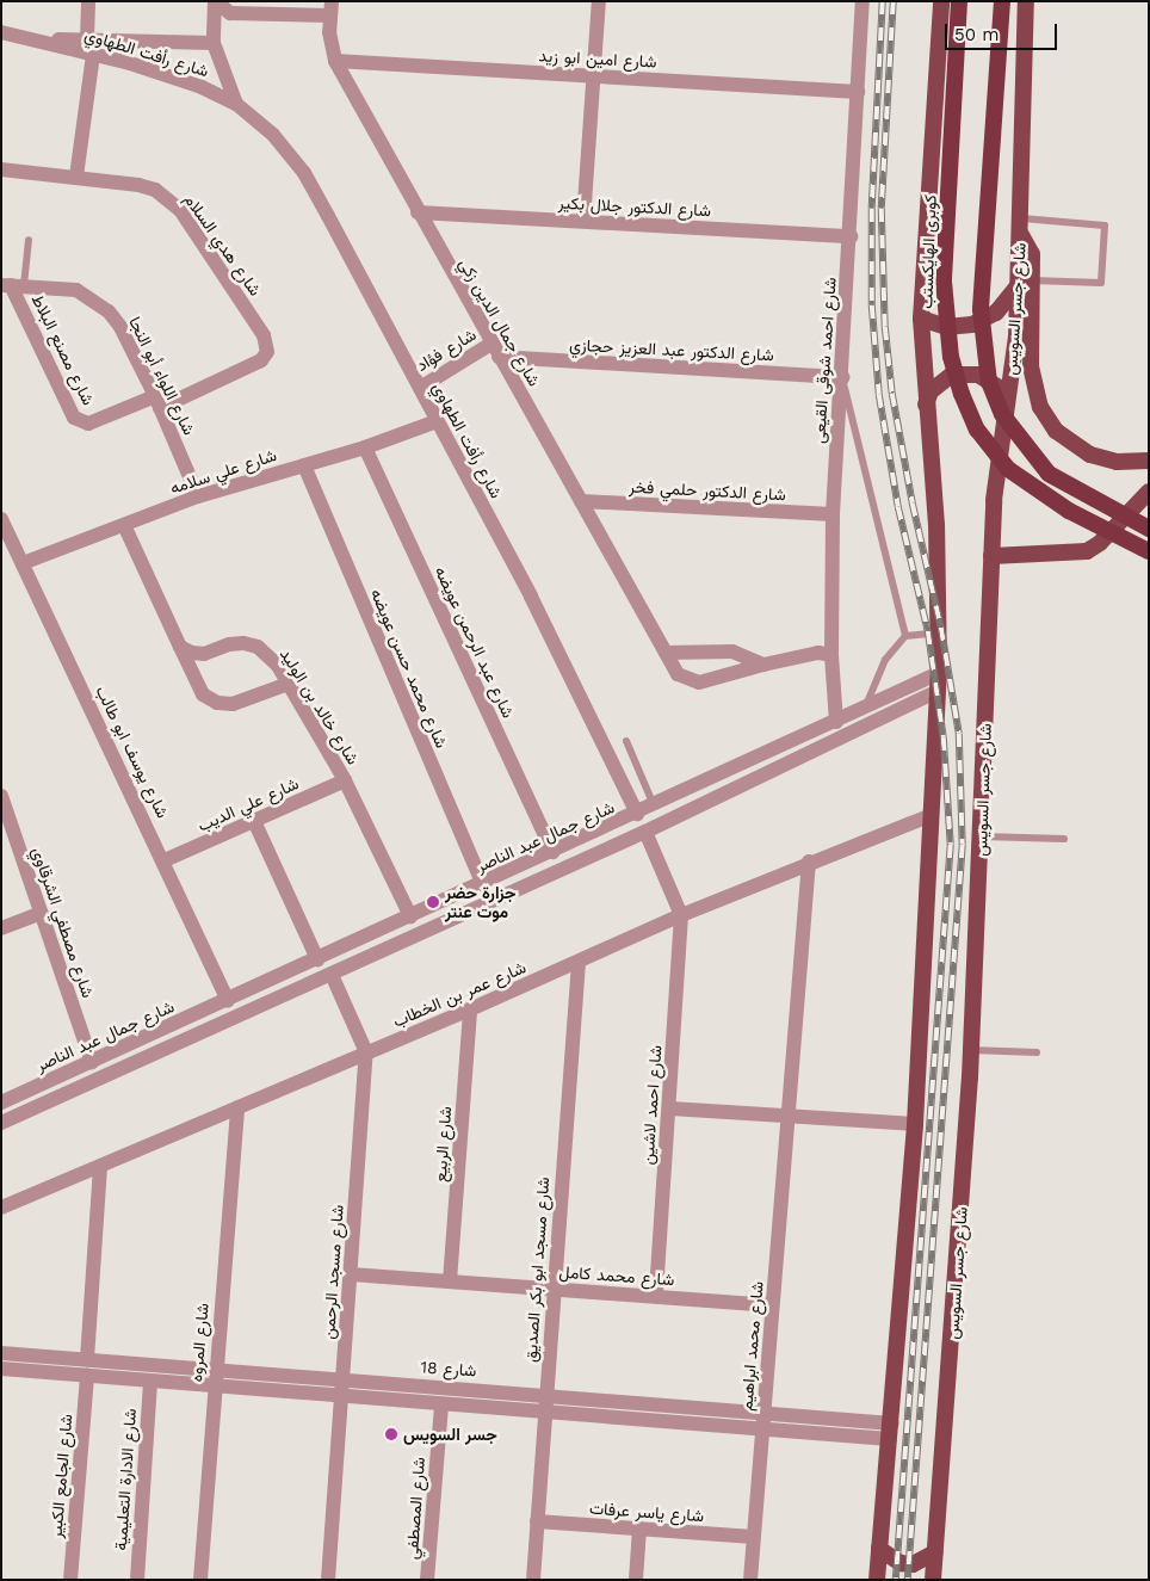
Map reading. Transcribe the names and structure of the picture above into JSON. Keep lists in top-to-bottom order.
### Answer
{
  "streets": {
    "highway": ["كوبرى الهايكستب"],
    "main road": ["شارع جسر السويس"],
    "street": [
      "شارع رأفت الطهاوي",
      "شارع امين ابو زيد",
      "شارع الدكتور جلال بكير",
      "شارع هدي السلام",
      "شارع جمال الدين زكي",
      "شارع مصنع البلاط",
      "شارع فؤاد",
      "شارع الدكتور عبد العزيز حجازي",
      "شارع احمد شوقى القيعى",
      "شارع اللواء أبو النجا",
      "شارع علي سلامه",
      "شارع الدكتور حلمي فخر",
      "شارع عبد الرحمن عويضه",
      "شارع محمد حسن عويضه",
      "شارع خالد بن الوليد",
      "شارع يوسف ابو طالب",
      "شارع علي الديب",
      "شارع جمال عبد الناصر",
      "شارع مصطفي الشرقاوي",
      "شارع عمر بن الخطاب",
      "شارع احمد لاشين",
      "شارع الربيع",
      "شارع مسجد ابو بكر الصديق",
      "شارع مسجد الرحمن",
      "شارع محمد كامل",
      "شارع المروه",
      "شارع محمد ابراهيم",
      "شارع 18",
      "شارع الجامع الكبير",
      "شارع الادارة التعليمية",
      "شارع المصطفي",
      "شارع ياسر عرفات"
    ]
  },
  "crossings": [
    ["شارع رأفت الطهاوي", "شارع فؤاد"],
    ["شارع رأفت الطهاوي", "شارع علي سلامه"],
    ["شارع رأفت الطهاوي", "شارع جمال عبد الناصر"],
    ["شارع امين ابو زيد", "شارع جمال الدين زكي"],
    ["شارع امين ابو زيد", "شارع احمد شوقى القيعى"],
    ["شارع الدكتور جلال بكير", "شارع جمال الدين زكي"],
    ["شارع الدكتور جلال بكير", "شارع احمد شوقى القيعى"],
    ["شارع هدي السلام", "شارع مصنع البلاط"],
    ["شارع جمال الدين زكي", "شارع فؤاد"],
    ["شارع جمال الدين زكي", "شارع الدكتور عبد العزيز حجازي"],
    ["شارع جمال الدين زكي", "شارع احمد شوقى القيعى"],
    ["شارع جمال الدين زكي", "شارع الدكتور حلمي فخر"],
    ["شارع مصنع البلاط", "شارع اللواء أبو النجا"],
    ["شارع فؤاد", "شارع الدكتور عبد العزيز حجازي"],
    ["شارع الدكتور عبد العزيز حجازي", "شارع احمد شوقى القيعى"],
    ["شارع احمد شوقى القيعى", "شارع الدكتور حلمي فخر"],
    ["شارع احمد شوقى القيعى", "شارع جمال عبد الناصر"],
    ["شارع اللواء أبو النجا", "شارع علي سلامه"],
    ["شارع علي سلامه", "شارع عبد الرحمن عويضه"],
    ["شارع علي سلامه", "شارع محمد حسن عويضه"],
    ["شارع علي سلامه", "شارع يوسف ابو طالب"],
    ["شارع عبد الرحمن عويضه", "شارع جمال عبد الناصر"],
    ["شارع محمد حسن عويضه", "شارع جمال عبد الناصر"],
    ["شارع خالد بن الوليد", "شارع علي الديب"],
    ["شارع خالد بن الوليد", "شارع جمال عبد الناصر"],
    ["شارع يوسف ابو طالب", "شارع علي الديب"],
    ["شارع يوسف ابو طالب", "شارع جمال عبد الناصر"],
    ["شارع جمال عبد الناصر", "شارع مصطفي الشرقاوي"],
    ["شارع عمر بن الخطاب", "شارع احمد لاشين"],
    ["شارع عمر بن الخطاب", "شارع الربيع"],
    ["شارع عمر بن الخطاب", "شارع مسجد ابو بكر الصديق"],
    ["شارع عمر بن الخطاب", "شارع مسجد الرحمن"],
    ["شارع عمر بن الخطاب", "شارع المروه"],
    ["شارع عمر بن الخطاب", "شارع محمد ابراهيم"],
    ["شارع احمد لاشين", "شارع محمد كامل"],
    ["شارع الربيع", "شارع محمد كامل"],
    ["شارع مسجد ابو بكر الصديق", "شارع محمد كامل"],
    ["شارع مسجد ابو بكر الصديق", "شارع 18"],
    ["شارع مسجد ابو بكر الصديق", "شارع ياسر عرفات"],
    ["شارع مسجد الرحمن", "شارع محمد كامل"],
    ["شارع مسجد الرحمن", "شارع 18"],
    ["شارع محمد كامل", "شارع محمد ابراهيم"],
    ["شارع المروه", "شارع 18"],
    ["شارع محمد ابراهيم", "شارع 18"],
    ["شارع محمد ابراهيم", "شارع ياسر عرفات"]
  ],
  "places": ["جزارة حضر موت عنتر", "جسر السويس"],
  "scale_bar": "50 m"
}
